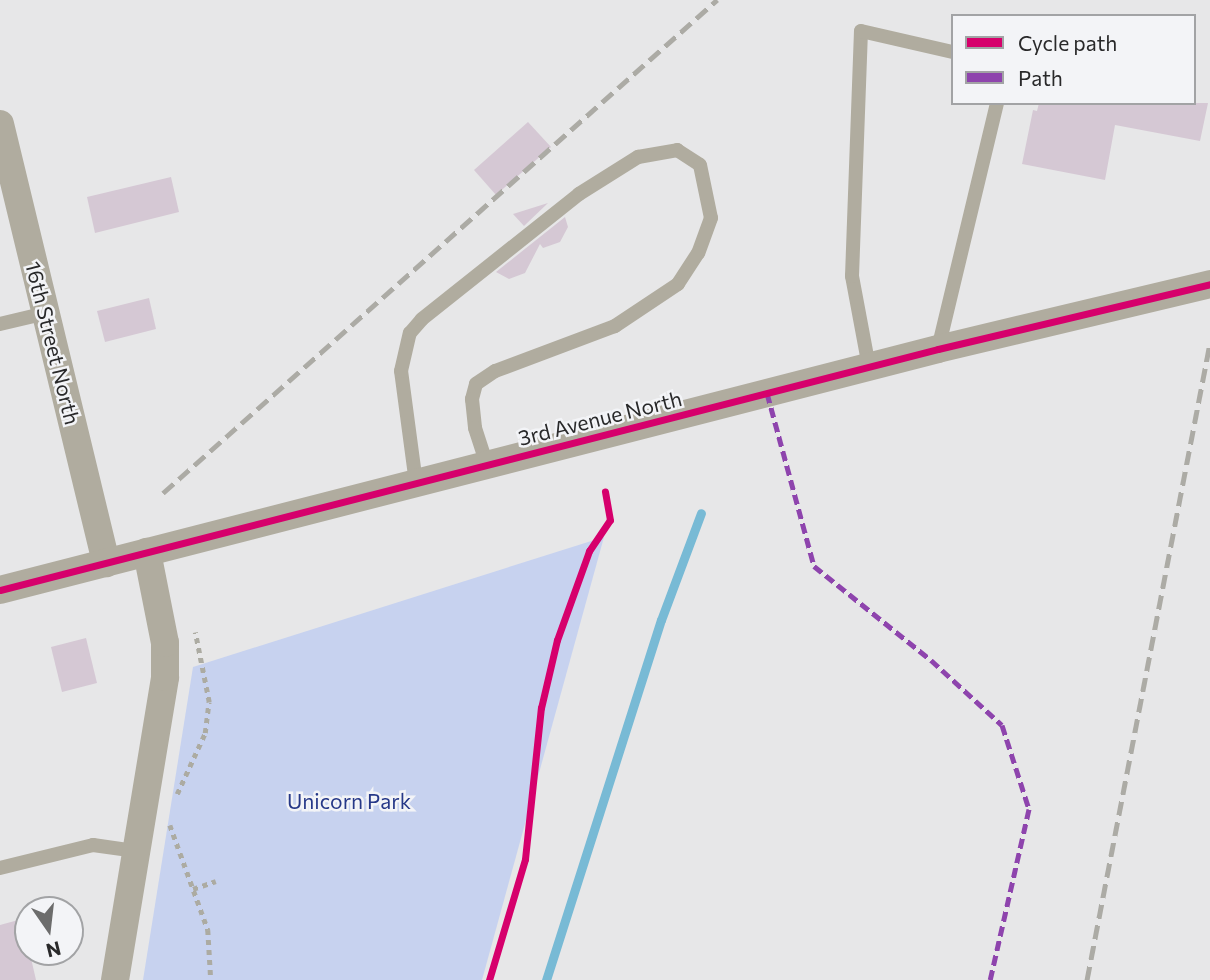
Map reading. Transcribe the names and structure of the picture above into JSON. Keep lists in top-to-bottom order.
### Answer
{
  "streets": {
    "street": ["16th Street North", "3rd Avenue North"]
  },
  "crossings": [
    ["16th Street North", "3rd Avenue North"]
  ],
  "parks": ["Unicorn Park"],
  "legend": ["Cycle path", "Path"],
  "north": "bottom"
}
